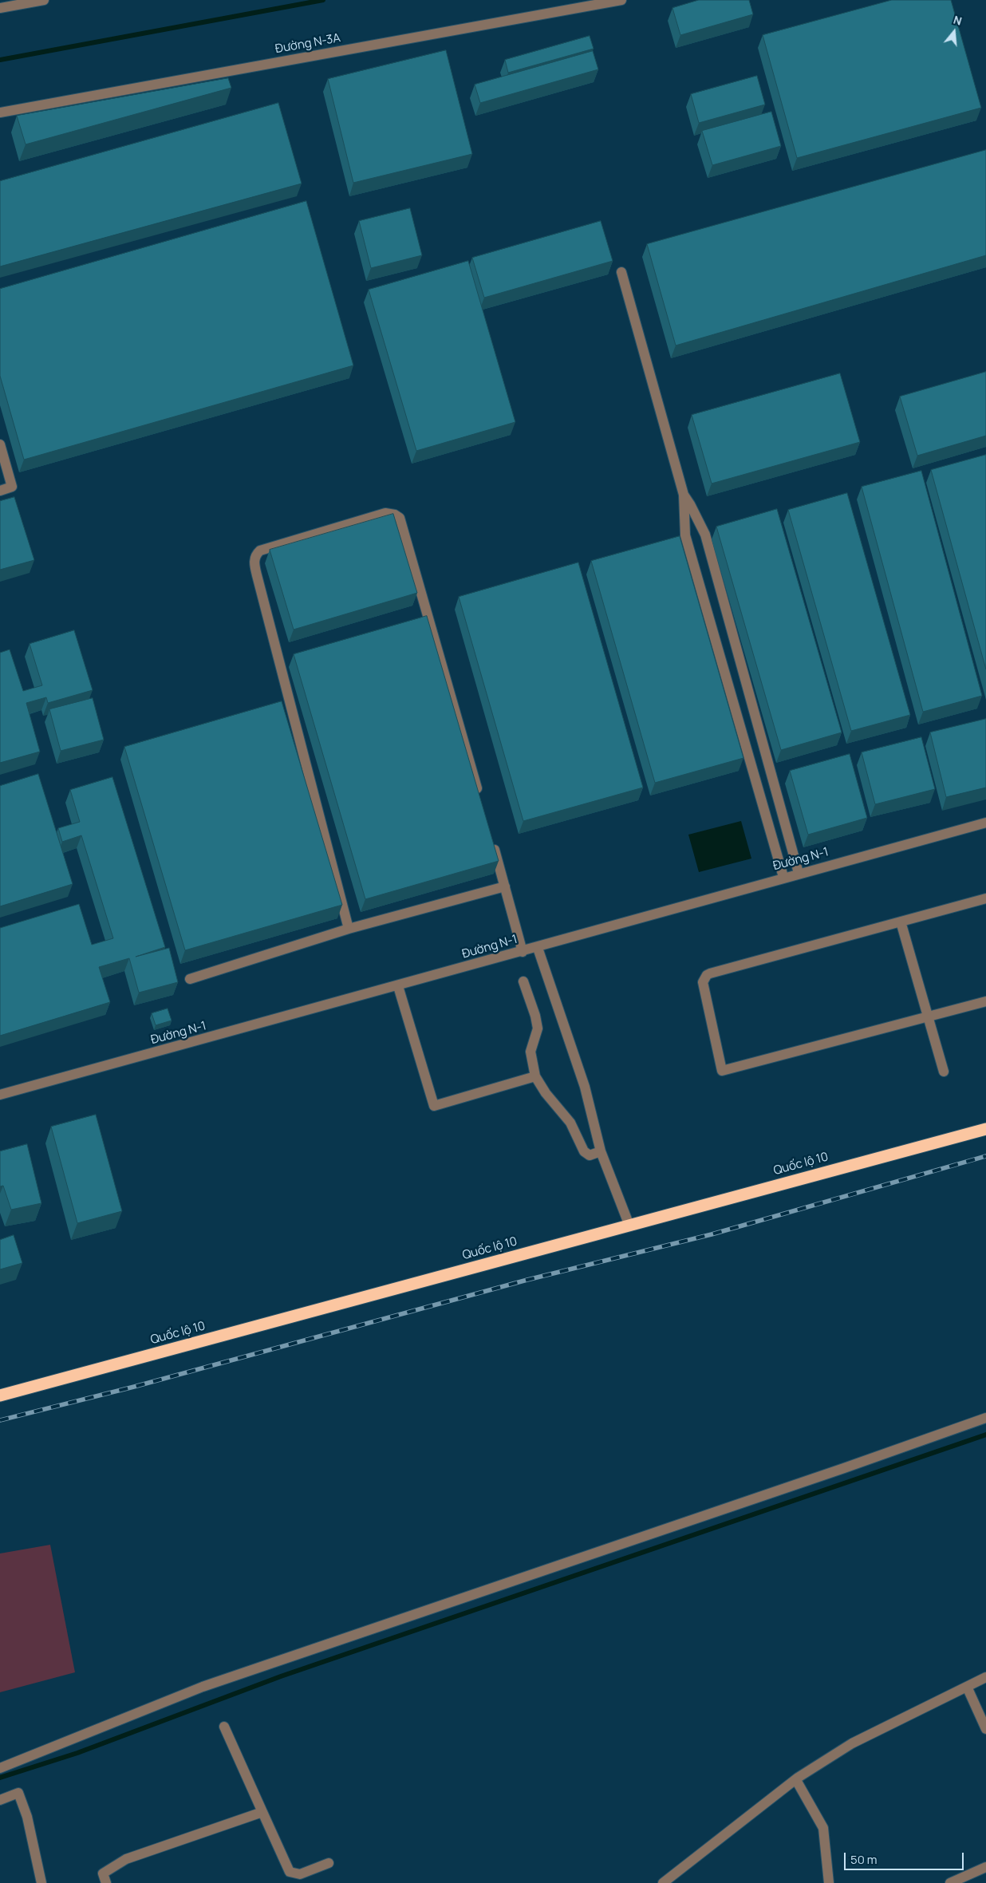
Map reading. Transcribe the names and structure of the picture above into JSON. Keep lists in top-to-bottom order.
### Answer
{
  "streets": {
    "highway": ["Quốc lộ 10"],
    "street": ["Đường N-3A", "Đường N-1"]
  },
  "scale_bar": "50 m",
  "north": "top"
}
